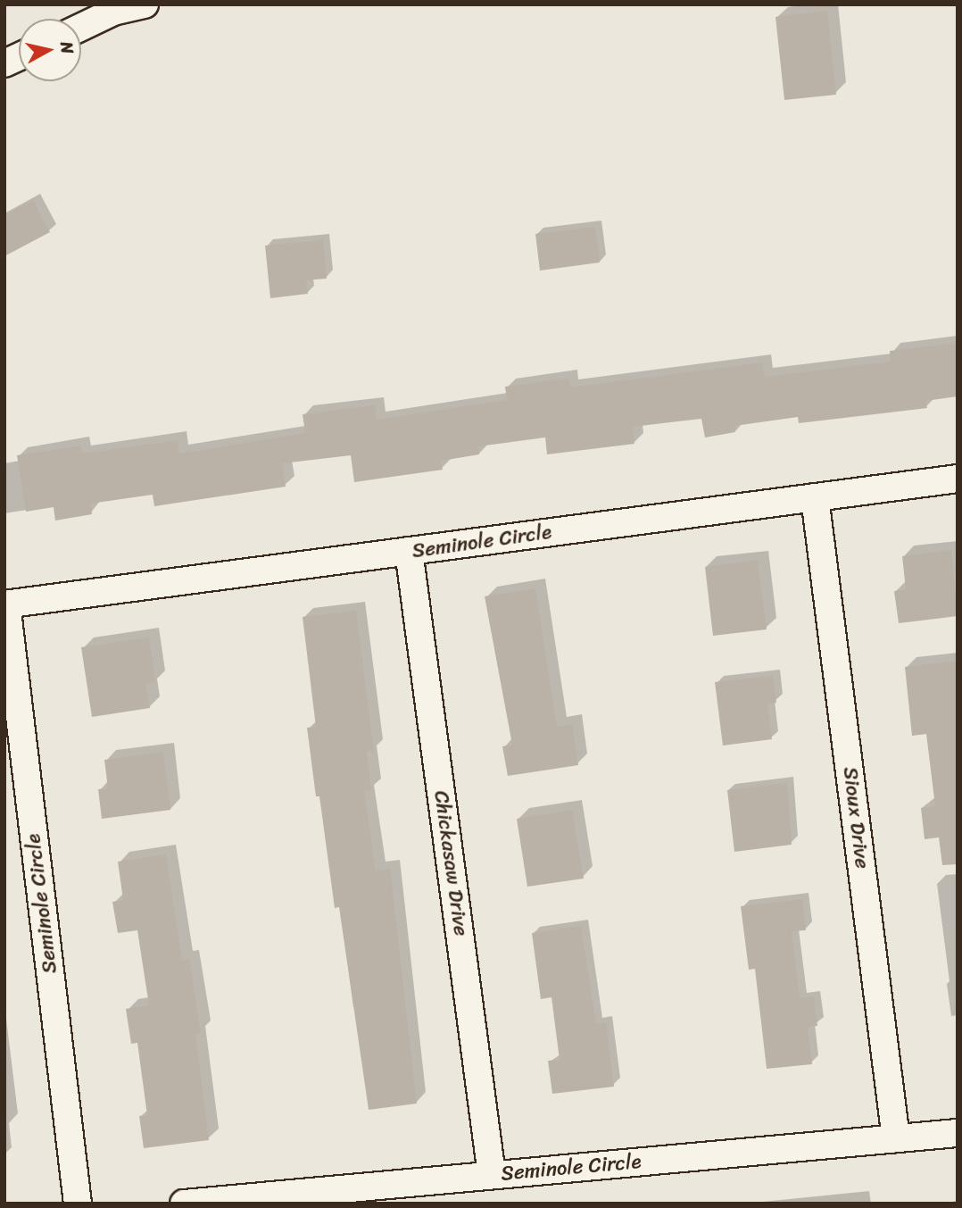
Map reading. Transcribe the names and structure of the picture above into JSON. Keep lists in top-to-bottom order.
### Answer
{
  "streets": {
    "street": ["Seminole Circle", "Sioux Drive", "Chickasaw Drive"]
  },
  "crossings": [
    ["Seminole Circle", "Sioux Drive"],
    ["Seminole Circle", "Chickasaw Drive"]
  ],
  "north": "right"
}
